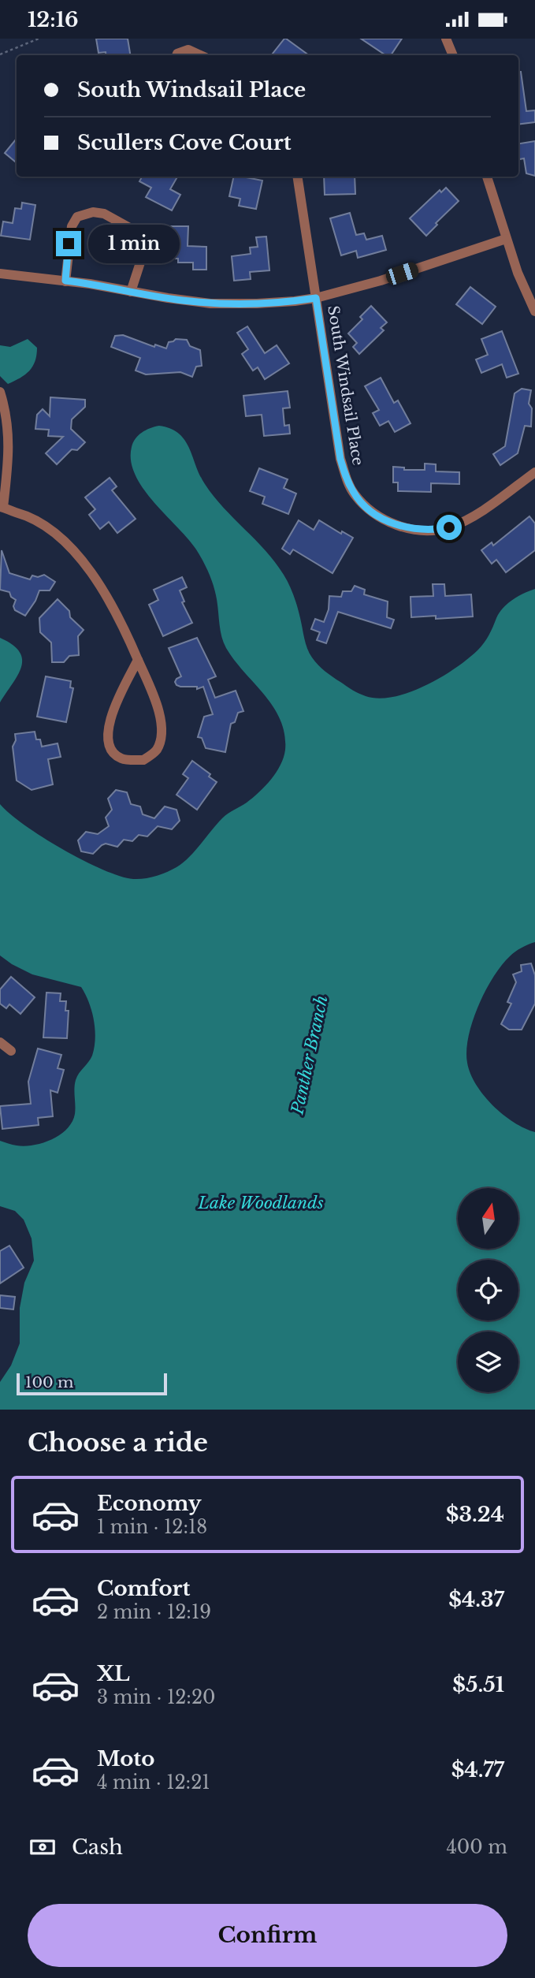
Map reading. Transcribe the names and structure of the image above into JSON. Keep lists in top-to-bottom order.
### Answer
{
  "streets": {
    "street": ["South Windsail Place"]
  },
  "water": ["Panther Branch", "Lake Woodlands"],
  "scale_bar": "100 m",
  "north": "top",
  "page": {
    "status": "12:16",
    "banner": ["South Windsail Place", "Scullers Cove Court"],
    "bubble": "1 min",
    "scale": "100 m",
    "heading": "Choose a ride",
    "list": [
      {
        "name": "Economy",
        "note": "1 min · 12:18",
        "value": "$3.24"
      },
      {
        "name": "Comfort",
        "note": "2 min · 12:19",
        "value": "$4.37"
      },
      {
        "name": "XL",
        "note": "3 min · 12:20",
        "value": "$5.51"
      },
      {
        "name": "Moto",
        "note": "4 min · 12:21",
        "value": "$4.77"
      }
    ],
    "pay": ["Cash", "400 m"],
    "buttons": "Confirm"
  }
}
